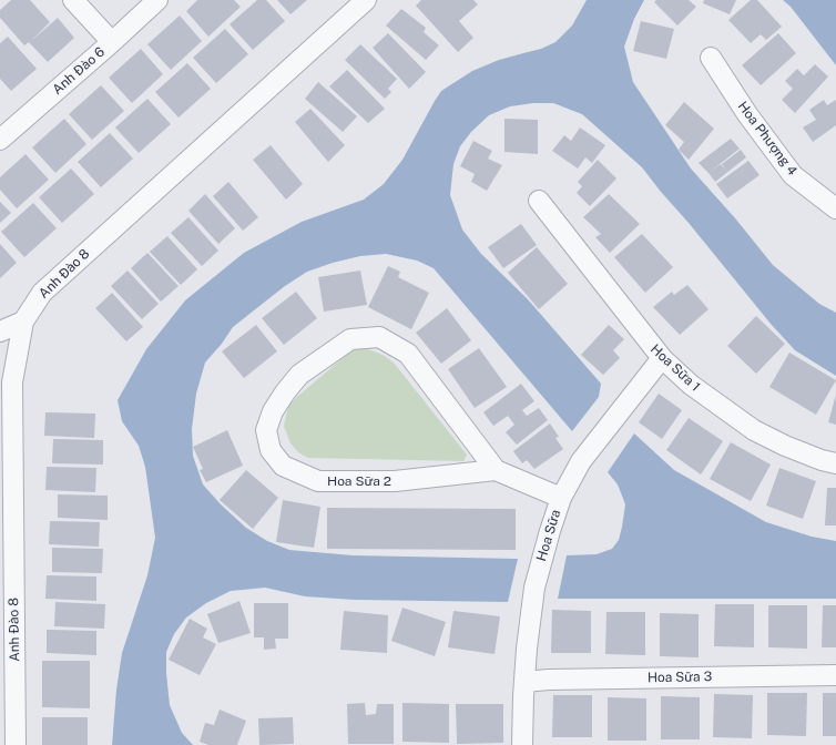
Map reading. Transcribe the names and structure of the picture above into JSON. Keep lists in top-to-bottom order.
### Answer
{
  "streets": {
    "street": [
      "Anh Đào 6",
      "Hoa Phượng 4",
      "Anh Đào 8",
      "Hoa Sữa 1",
      "Hoa Sữa 2",
      "Hoa Sữa",
      "Hoa Sữa 3"
    ]
  },
  "crossings": [
    ["Hoa Sữa 1", "Hoa Sữa"],
    ["Hoa Sữa 2", "Hoa Sữa"],
    ["Hoa Sữa", "Hoa Sữa 3"]
  ]
}
